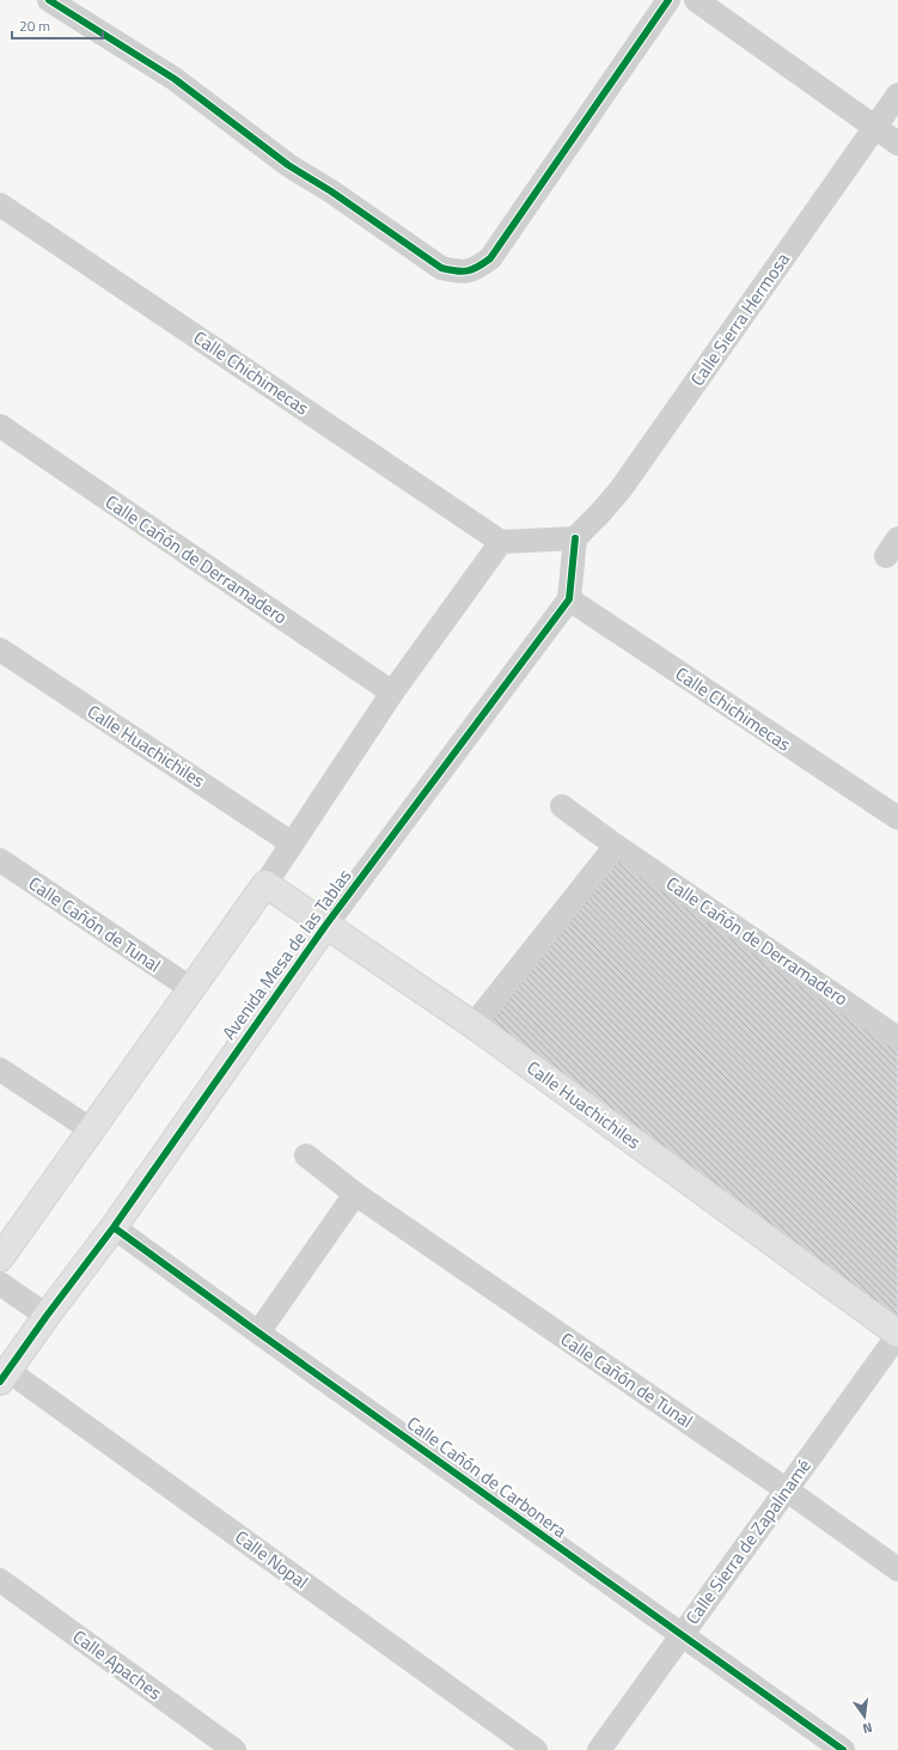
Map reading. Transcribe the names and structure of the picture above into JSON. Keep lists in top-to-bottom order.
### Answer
{
  "streets": {
    "street": [
      "Calle Sierra Hermosa",
      "Calle Chichimecas",
      "Calle Cañón de Derramadero",
      "Calle Huachichiles",
      "Calle Cañón de Tunal",
      "Avenida Mesa de las Tablas",
      "Calle Cañón de Carbonera",
      "Calle Sierra de Zapalinamé",
      "Calle Nopal",
      "Calle Apaches"
    ]
  },
  "crossings": [
    ["Calle Chichimecas", "Avenida Mesa de las Tablas"],
    ["Calle Huachichiles", "Avenida Mesa de las Tablas"],
    ["Calle Huachichiles", "Calle Sierra de Zapalinamé"],
    ["Calle Cañón de Tunal", "Calle Sierra de Zapalinamé"],
    ["Avenida Mesa de las Tablas", "Calle Cañón de Carbonera"],
    ["Avenida Mesa de las Tablas", "Calle Nopal"],
    ["Calle Cañón de Carbonera", "Calle Sierra de Zapalinamé"]
  ],
  "scale_bar": "20 m",
  "north": "bottom"
}
